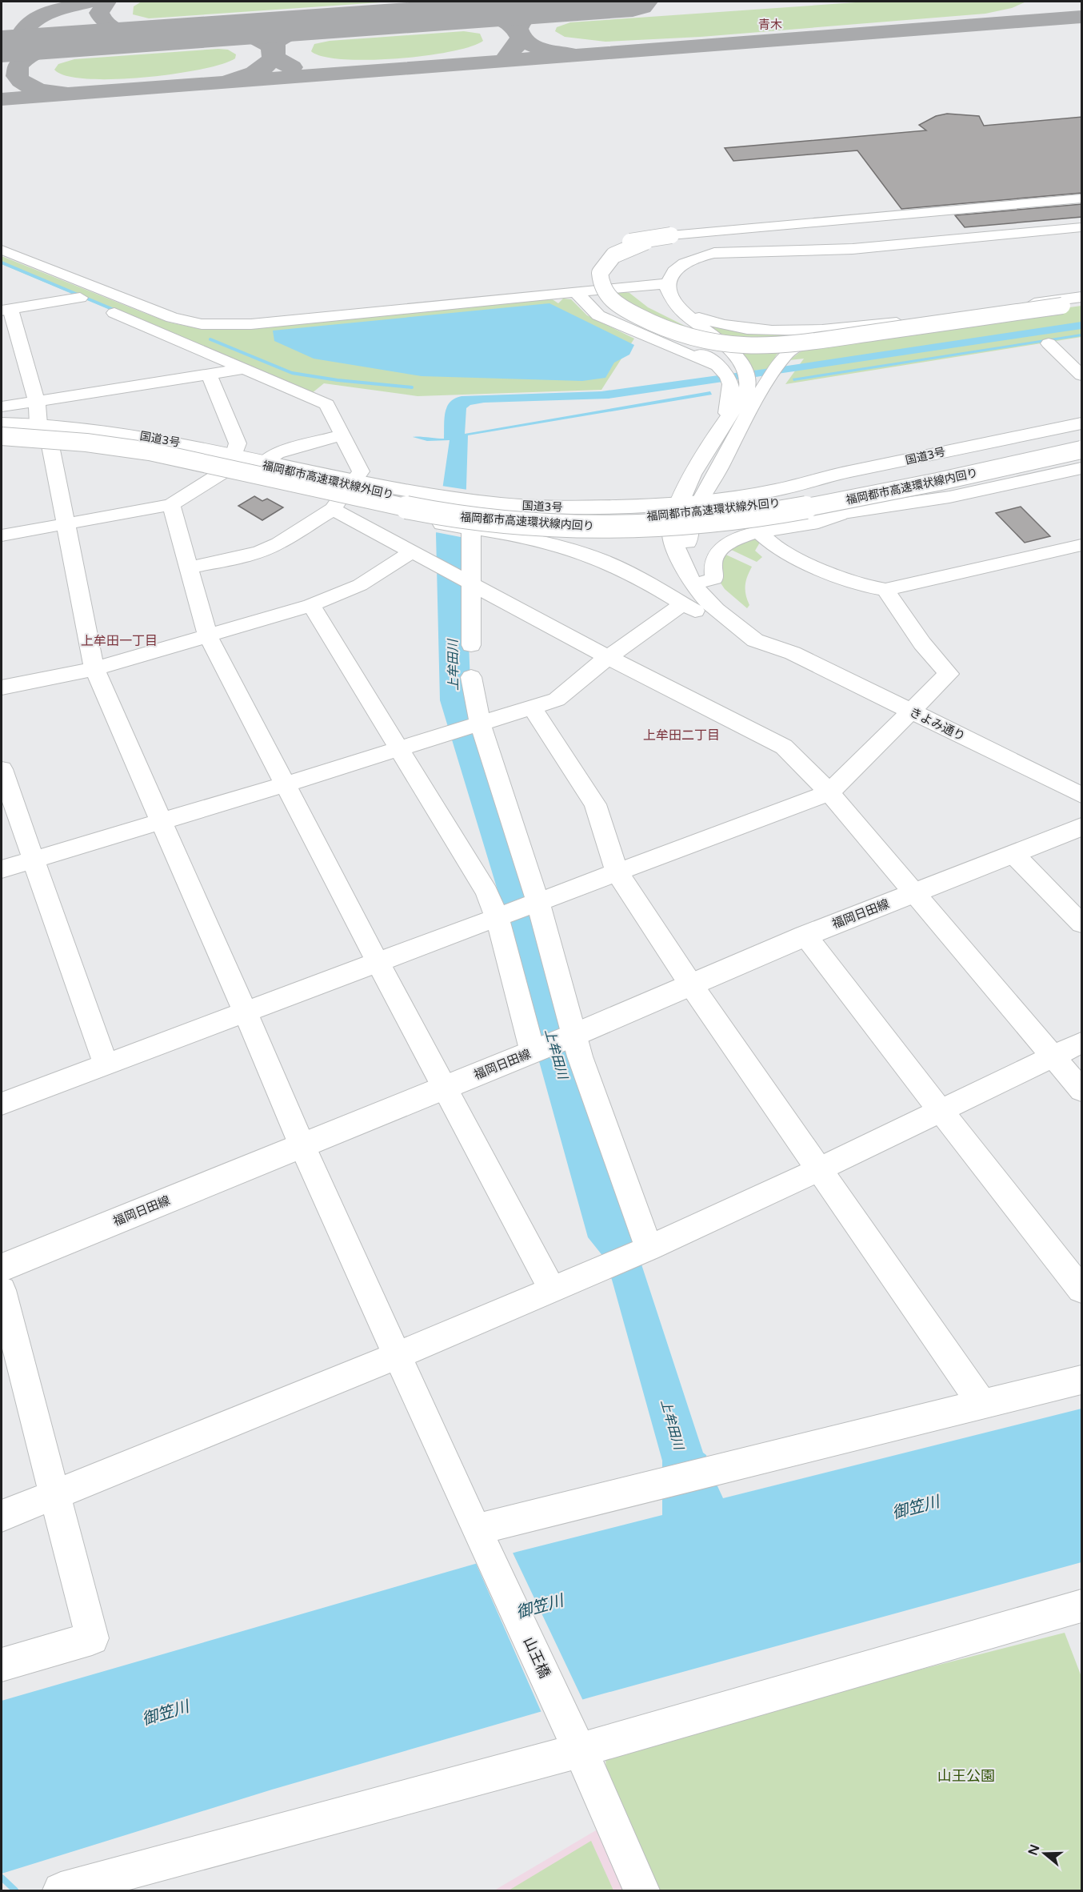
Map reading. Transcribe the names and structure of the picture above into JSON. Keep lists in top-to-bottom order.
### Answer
{
  "streets": {
    "main road": [
      "国道3号",
      "福岡都市高速環状線外回り",
      "福岡都市高速環状線内回り",
      "福岡日田線"
    ],
    "street": ["きよみ通り", "山王橋"]
  },
  "crossings": [
    ["国道3号", "福岡都市高速環状線外回り"],
    ["国道3号", "福岡都市高速環状線内回り"],
    ["国道3号", "きよみ通り"],
    ["国道3号", "山王橋"],
    ["福岡都市高速環状線外回り", "福岡都市高速環状線内回り"],
    ["福岡日田線", "山王橋"]
  ],
  "districts": ["青木", "上牟田一丁目", "上牟田二丁目"],
  "water": ["上牟田川", "御笠川"],
  "parks": ["山王公園"],
  "north": "left"
}
